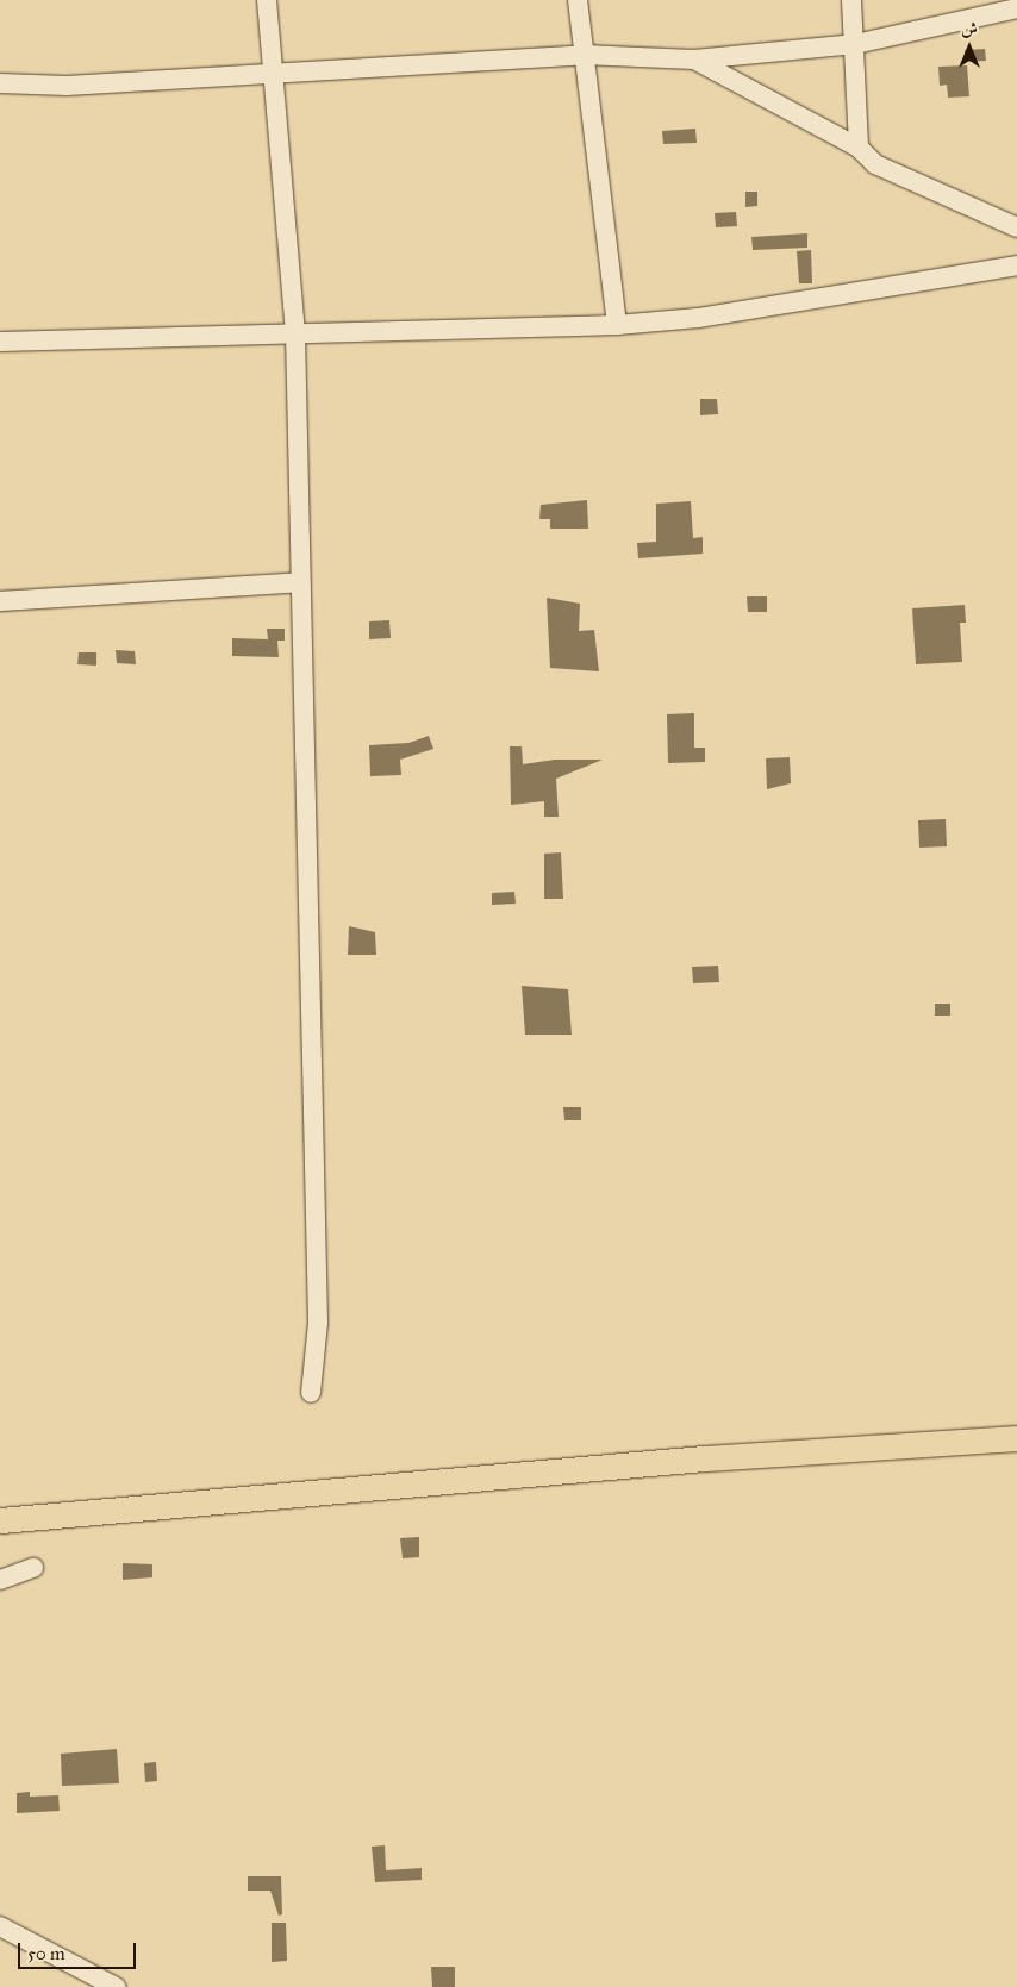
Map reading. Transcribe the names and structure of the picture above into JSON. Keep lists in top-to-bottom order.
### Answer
{
  "scale_bar": "50 m",
  "north": "top"
}
